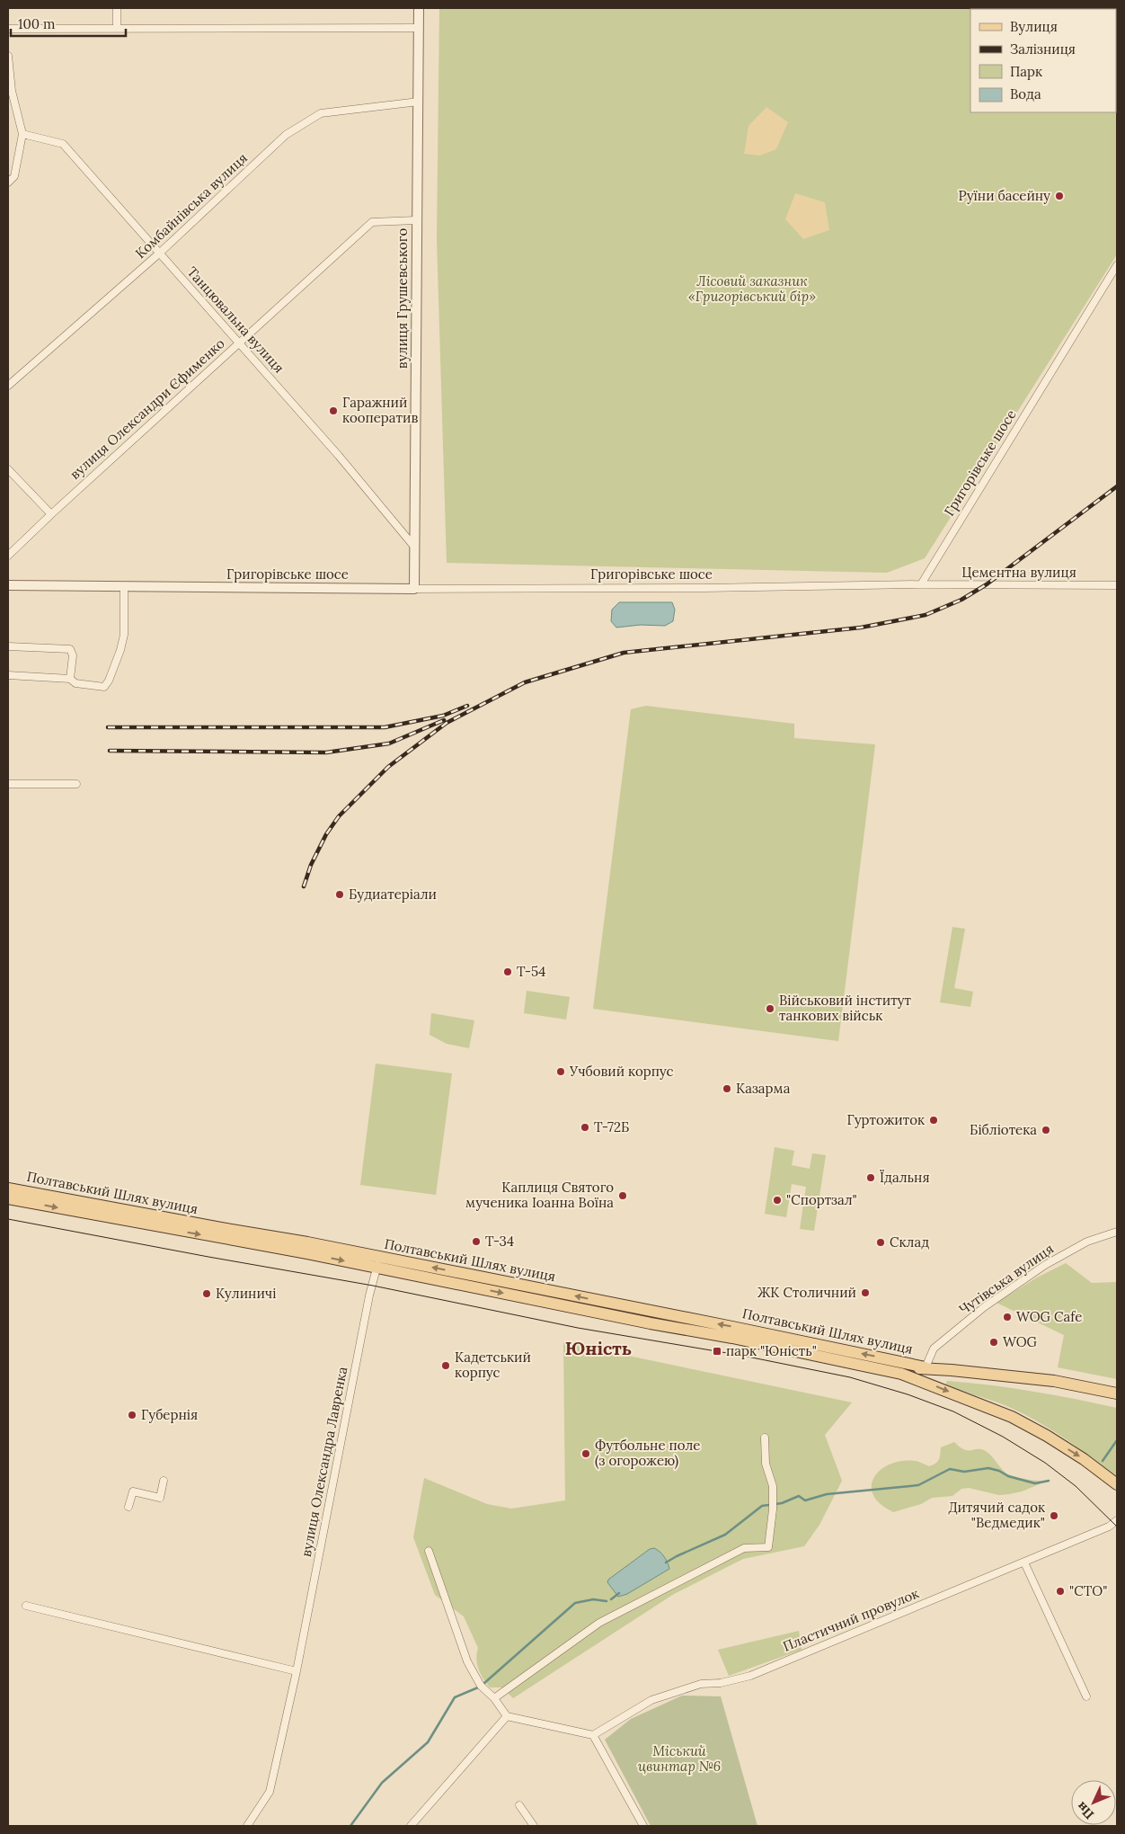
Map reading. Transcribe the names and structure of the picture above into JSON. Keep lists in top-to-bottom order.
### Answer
{
  "streets": {
    "main road": ["Полтавський Шлях вулиця"],
    "street": [
      "Комбайнівська вулиця",
      "вулиця Грушевського",
      "Танцювальна вулиця",
      "вулиця Олександри Єфименко",
      "Григорівське шосе",
      "Цементна вулиця",
      "Чутівська вулиця",
      "вулиця Олександра Лавренка",
      "Пластичний провулок"
    ]
  },
  "crossings": [
    ["Комбайнівська вулиця", "вулиця Грушевського"],
    ["Комбайнівська вулиця", "Танцювальна вулиця"],
    ["вулиця Грушевського", "Танцювальна вулиця"],
    ["вулиця Грушевського", "вулиця Олександри Єфименко"],
    ["вулиця Грушевського", "Григорівське шосе"],
    ["Танцювальна вулиця", "вулиця Олександри Єфименко"],
    ["Григорівське шосе", "Цементна вулиця"],
    ["Полтавський Шлях вулиця", "Чутівська вулиця"],
    ["Полтавський Шлях вулиця", "вулиця Олександра Лавренка"]
  ],
  "districts": ["Юність"],
  "parks": ["Лісовий заказник «Григорівський бір»", "Міський цвинтар №6"],
  "places": {
    "other": [
      "Руїни басейну",
      "Гаражний кооператив",
      "Будиатеріали",
      "Т-54",
      "Військовий інститут танкових військ",
      "Учбовий корпус",
      "Казарма",
      "Гуртожиток",
      "Т-72Б",
      "Бібліотека",
      "Їдальня",
      "Каплиця Святого мученика Іоанна Воїна",
      "\"Спортзал\"",
      "T-34",
      "Склад",
      "ЖК Столичний",
      "Кулиничі",
      "WOG Cafe",
      "WOG",
      "Кадетський корпус",
      "Губернія",
      "Футбольне поле (з огорожею)",
      "Дитячий садок \"Ведмедик\"",
      "\"СТО\""
    ],
    "transit": ["парк \"Юність\""]
  },
  "legend": [
    "Вулиця",
    "Залізниця",
    "Парк",
    "Вода"
  ],
  "scale_bar": "100 m",
  "north": "bottom left"
}
